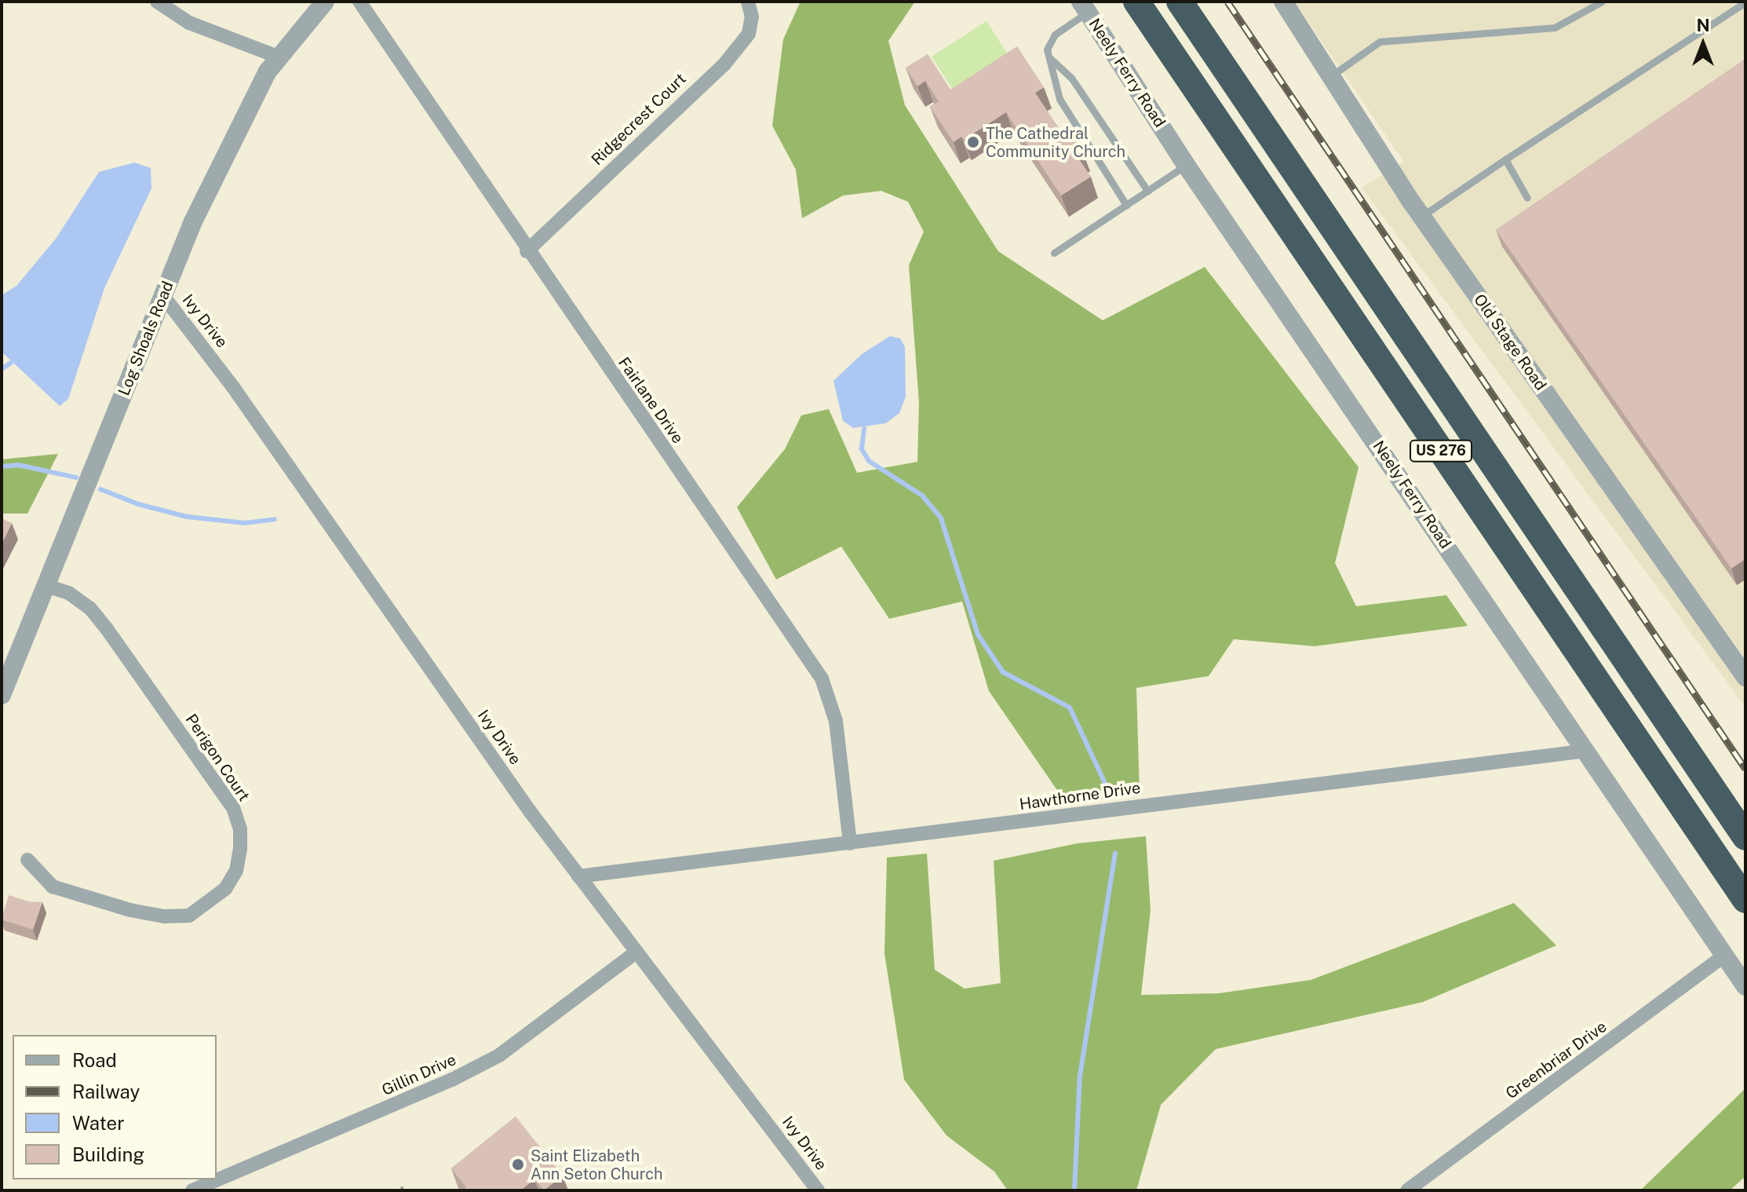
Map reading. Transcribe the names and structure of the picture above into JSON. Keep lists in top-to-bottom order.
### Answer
{
  "streets": {
    "highway": ["US 276"],
    "street": [
      "Neely Ferry Road",
      "Ridgecrest Court",
      "Ivy Drive",
      "Log Shoals Road",
      "Old Stage Road",
      "Fairlane Drive",
      "Perigon Court",
      "Hawthorne Drive",
      "Greenbriar Drive",
      "Gillin Drive"
    ]
  },
  "crossings": [
    ["Neely Ferry Road", "Hawthorne Drive"],
    ["Neely Ferry Road", "Greenbriar Drive"],
    ["Ridgecrest Court", "Fairlane Drive"],
    ["Ivy Drive", "Log Shoals Road"],
    ["Ivy Drive", "Hawthorne Drive"],
    ["Ivy Drive", "Gillin Drive"],
    ["Log Shoals Road", "Perigon Court"],
    ["Fairlane Drive", "Hawthorne Drive"]
  ],
  "places": ["The Cathedral Community Church", "Saint Elizabeth Ann Seton Church"],
  "legend": [
    "Road",
    "Railway",
    "Water",
    "Building"
  ],
  "north": "top"
}
